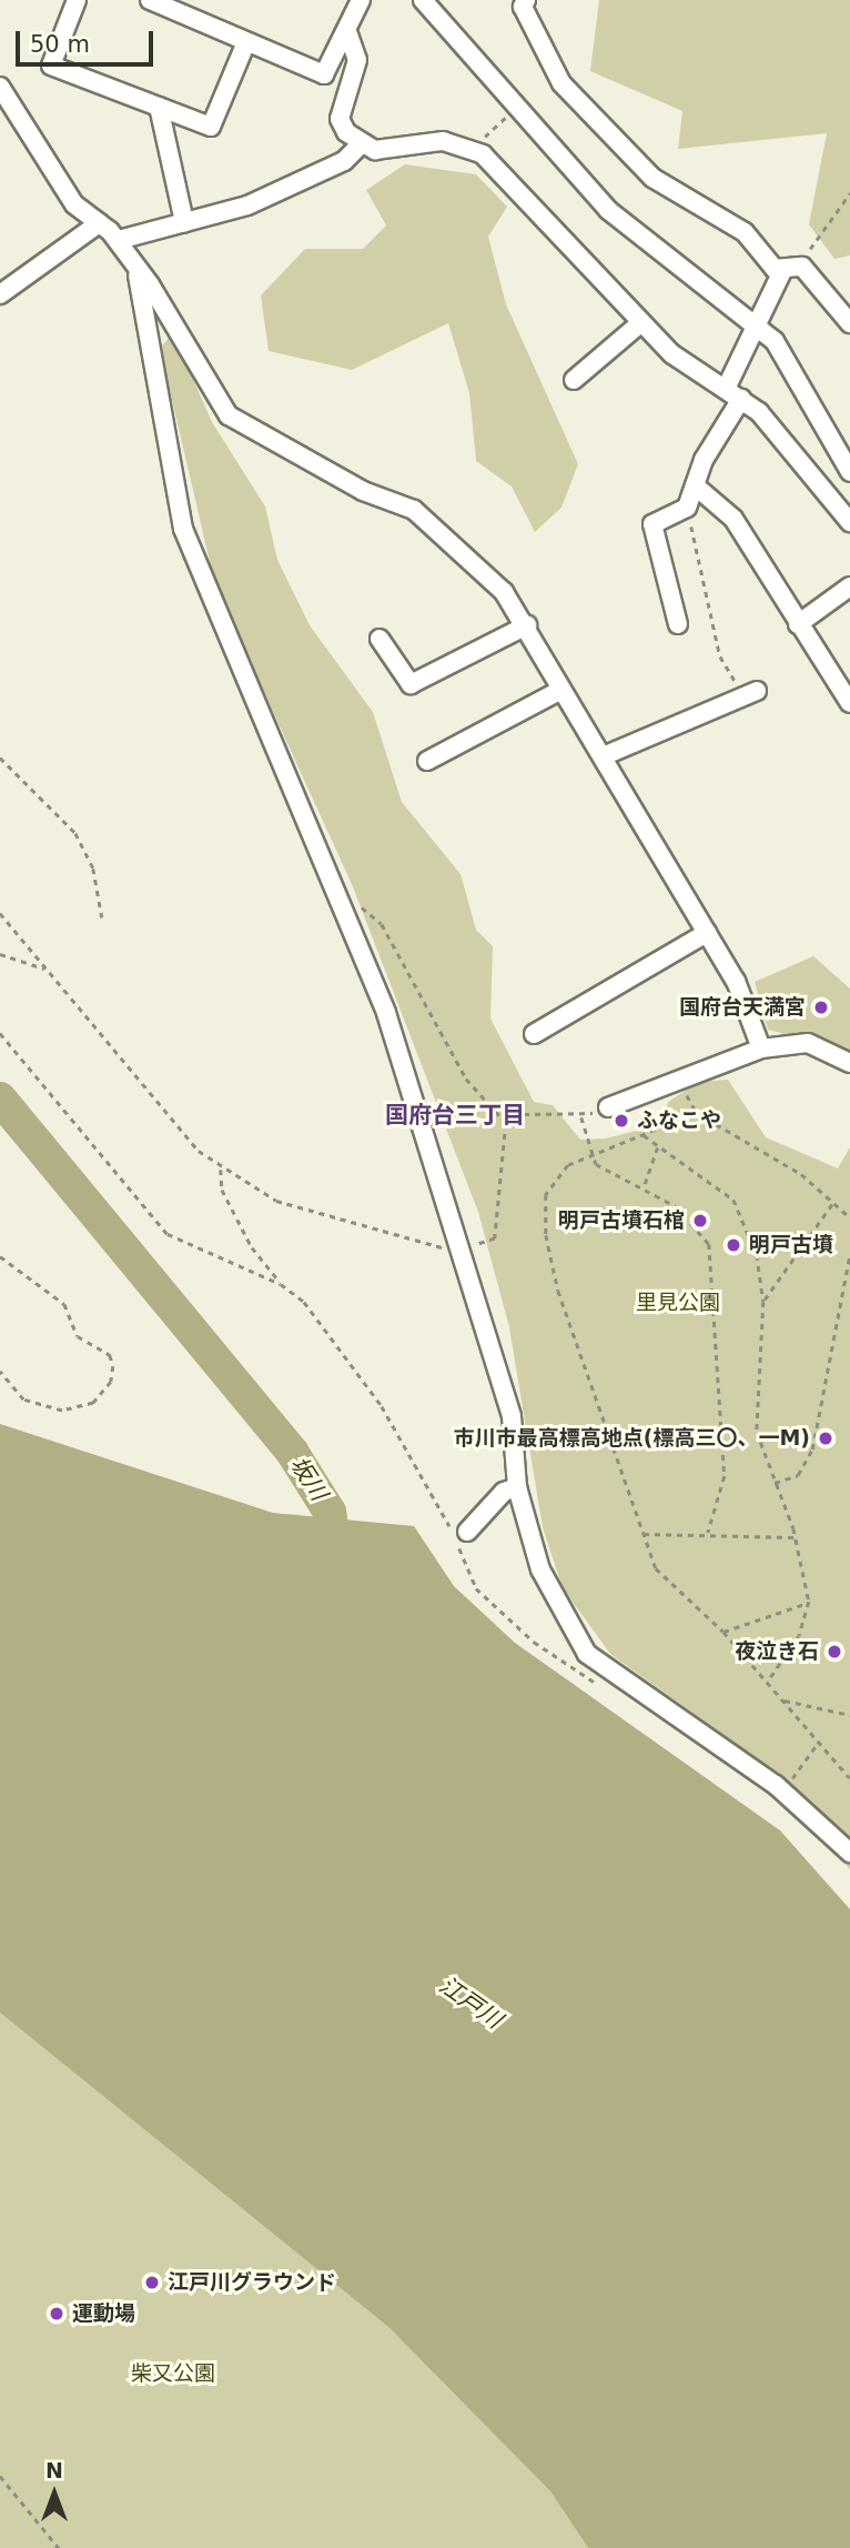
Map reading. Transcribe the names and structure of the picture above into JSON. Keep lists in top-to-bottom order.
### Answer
{
  "districts": ["国府台三丁目"],
  "water": ["坂川", "江戸川"],
  "parks": ["里見公園", "柴又公園"],
  "places": [
    "国府台天満宮",
    "ふなこや",
    "明戸古墳石棺",
    "明戸古墳",
    "市川市最高標高地点(標高三〇、一M)",
    "夜泣き石",
    "江戸川グラウンド",
    "運動場"
  ],
  "scale_bar": "50 m",
  "north": "top"
}
